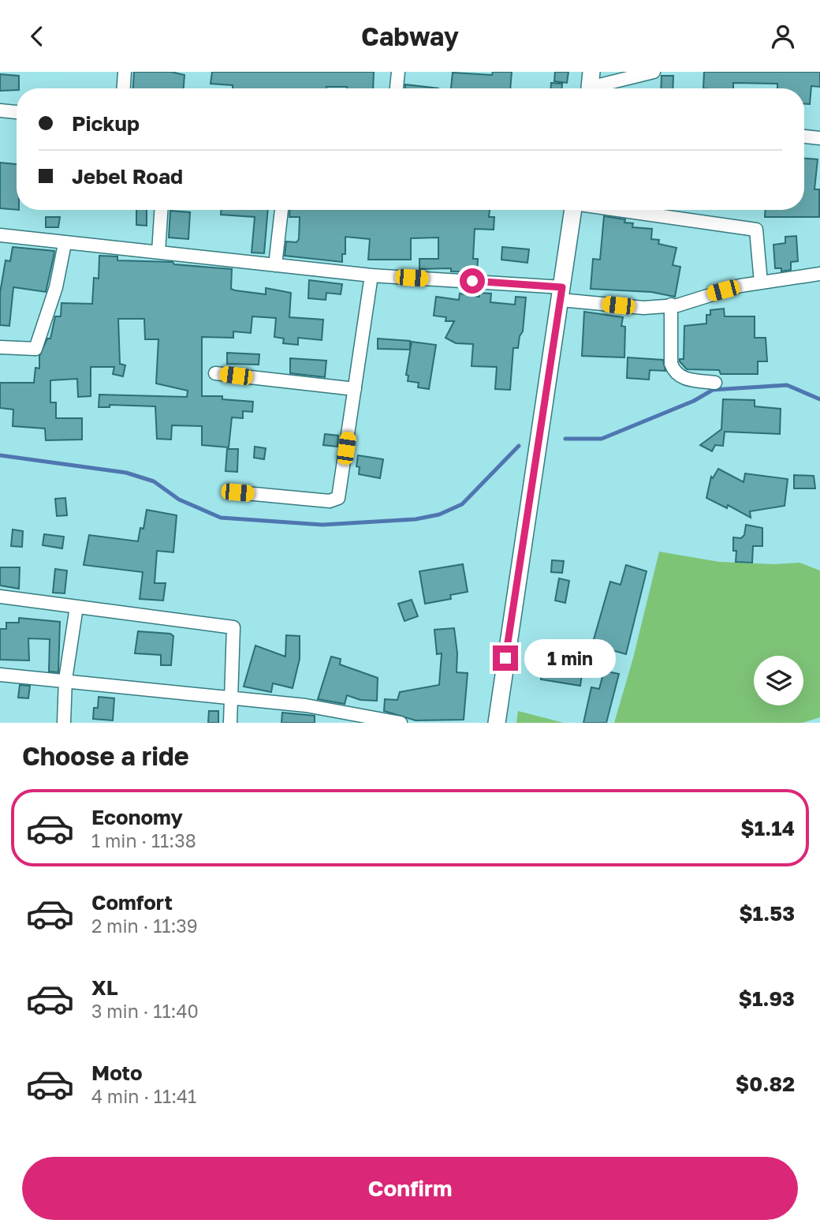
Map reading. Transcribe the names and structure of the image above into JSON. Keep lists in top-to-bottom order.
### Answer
{
  "page": {
    "header": "Cabway",
    "banner": ["Pickup", "Jebel Road"],
    "bubble": "1 min",
    "heading": "Choose a ride",
    "list": [
      {
        "name": "Economy",
        "note": "1 min · 11:38",
        "value": "$1.14"
      },
      {
        "name": "Comfort",
        "note": "2 min · 11:39",
        "value": "$1.53"
      },
      {
        "name": "XL",
        "note": "3 min · 11:40",
        "value": "$1.93"
      },
      {
        "name": "Moto",
        "note": "4 min · 11:41",
        "value": "$0.82"
      }
    ],
    "buttons": "Confirm"
  }
}
